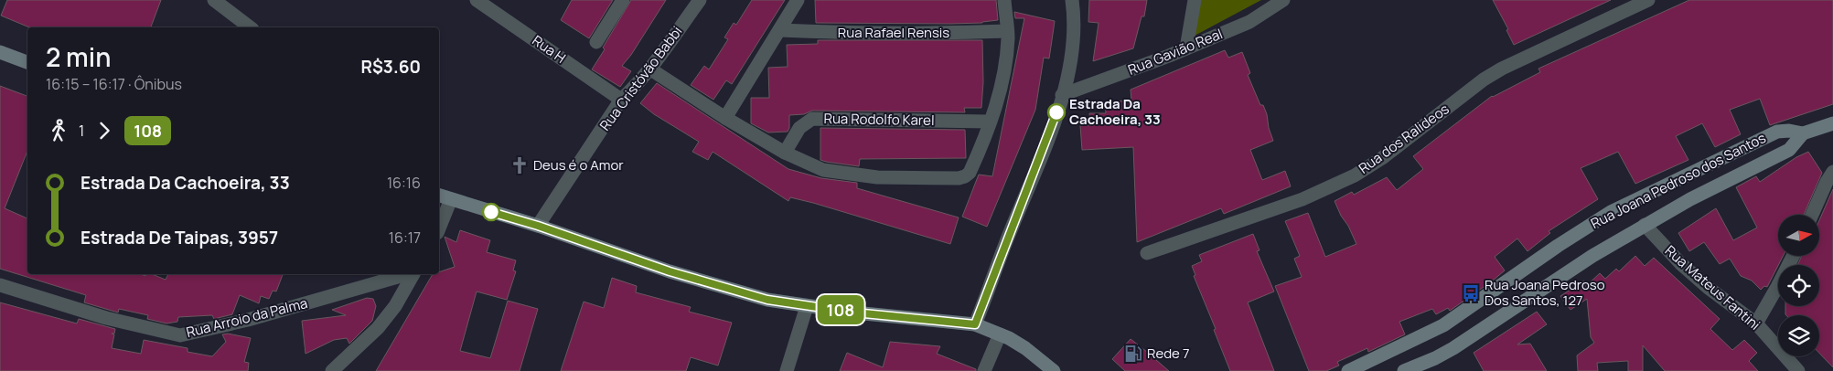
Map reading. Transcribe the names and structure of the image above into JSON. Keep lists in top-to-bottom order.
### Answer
{
  "streets": {
    "street": [
      "Rua Rafael Rensis",
      "Rua H",
      "Rua Gavião Real",
      "Rua Cristóvão Babbi",
      "Rua Rodolfo Karel",
      "Rua dos Ralideos",
      "Rua Joana Pedroso dos Santos",
      "Rua Mateus Fantini",
      "Rua Arroio da Palma"
    ]
  },
  "crossings": [
    ["Rua H", "Rua Cristóvão Babbi"],
    ["Rua Joana Pedroso dos Santos", "Rua Mateus Fantini"]
  ],
  "places": {
    "other": ["Estrada Da Cachoeira, 33"],
    "church": ["Deus é o Amor"],
    "bus stop": ["Rua Joana Pedroso Dos Santos, 127"],
    "fuel station": ["Rede 7"]
  },
  "lines": ["bus line 108"],
  "north": "right",
  "page": {
    "on_map": "108",
    "heading": ["2 min", "16:15 – 16:17 · Ônibus", "R$3.60"],
    "legs": ["1", "108"],
    "list": [
      {
        "name": "Estrada Da Cachoeira, 33",
        "value": "16:16"
      },
      {
        "name": "Estrada De Taipas, 3957",
        "value": "16:17"
      }
    ]
  }
}
